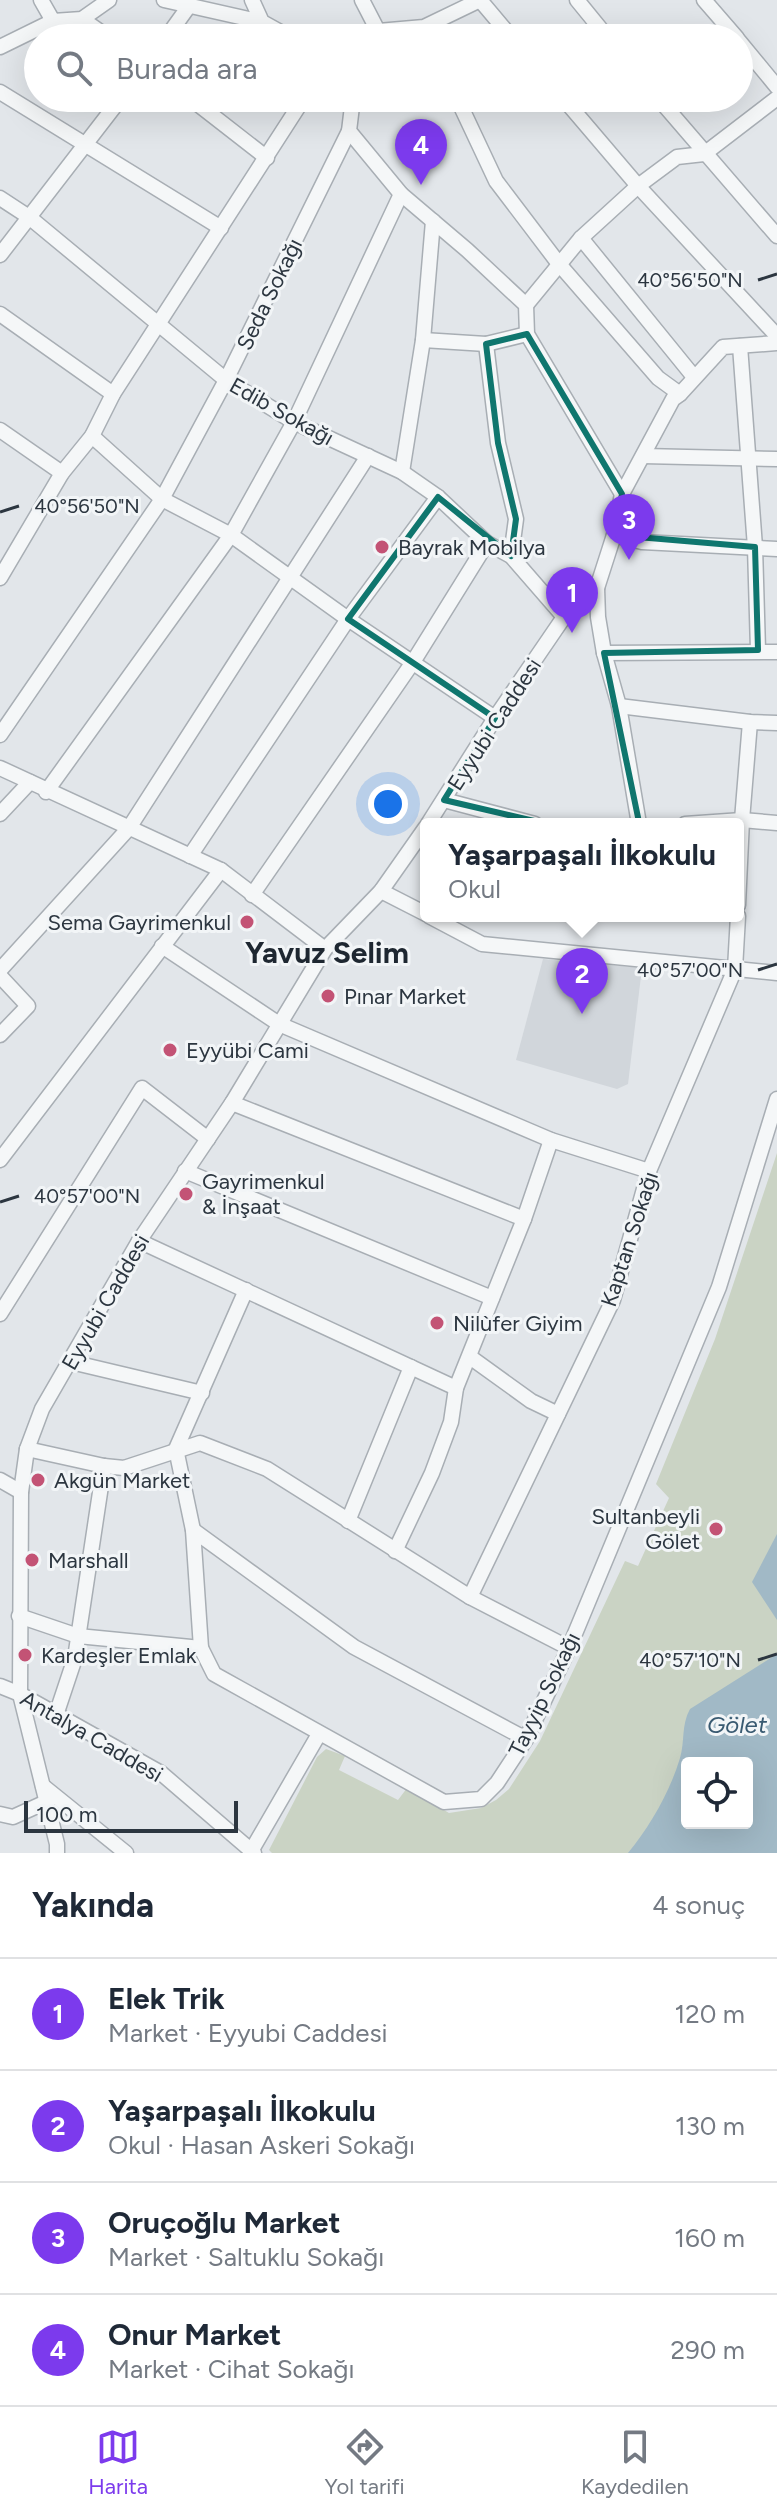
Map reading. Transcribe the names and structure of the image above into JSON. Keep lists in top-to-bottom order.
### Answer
{
  "streets": {
    "street": [
      "Seda Sokağı",
      "Edib Sokağı",
      "Eyyubi Caddesi",
      "Kaptan Sokağı",
      "Tayyip Sokağı",
      "Antalya Caddesi"
    ]
  },
  "crossings": [
    ["Seda Sokağı", "Edib Sokağı"],
    ["Edib Sokağı", "Eyyubi Caddesi"],
    ["Eyyubi Caddesi", "Antalya Caddesi"]
  ],
  "districts": ["Yavuz Selim"],
  "water": ["Gölet"],
  "places": [
    "Bayrak Mobilya",
    "Sema Gayrimenkul",
    "Pınar Market",
    "Eyyübi Cami",
    "Gayrimenkul & İnşaat",
    "Nilùfer Giyim",
    "Akgün Market",
    "Sultanbeyli Gölet",
    "Marshall",
    "Kardeşler Emlak"
  ],
  "scale_bar": "100 m",
  "page": {
    "search": "Burada ara",
    "pins": [
      "4",
      "3",
      "1",
      "2"
    ],
    "popup": ["Yaşarpaşalı İlkokulu", "Okul"],
    "scale": "100 m",
    "heading": ["Yakında", "4 sonuç"],
    "list": [
      {
        "mark": "1",
        "name": "Elek Trik",
        "note": "Market · Eyyubi Caddesi",
        "value": "120 m"
      },
      {
        "mark": "2",
        "name": "Yaşarpaşalı İlkokulu",
        "note": "Okul · Hasan Askeri Sokağı",
        "value": "130 m"
      },
      {
        "mark": "3",
        "name": "Oruçoğlu Market",
        "note": "Market · Saltuklu Sokağı",
        "value": "160 m"
      },
      {
        "mark": "4",
        "name": "Onur Market",
        "note": "Market · Cihat Sokağı",
        "value": "290 m"
      }
    ],
    "nav": ["Harita", "Yol tarifi", "Kaydedilen"]
  },
  "coordinates": ["40°56'50\"N", "40°57'00\"N", "40°57'10\"N"]
}
